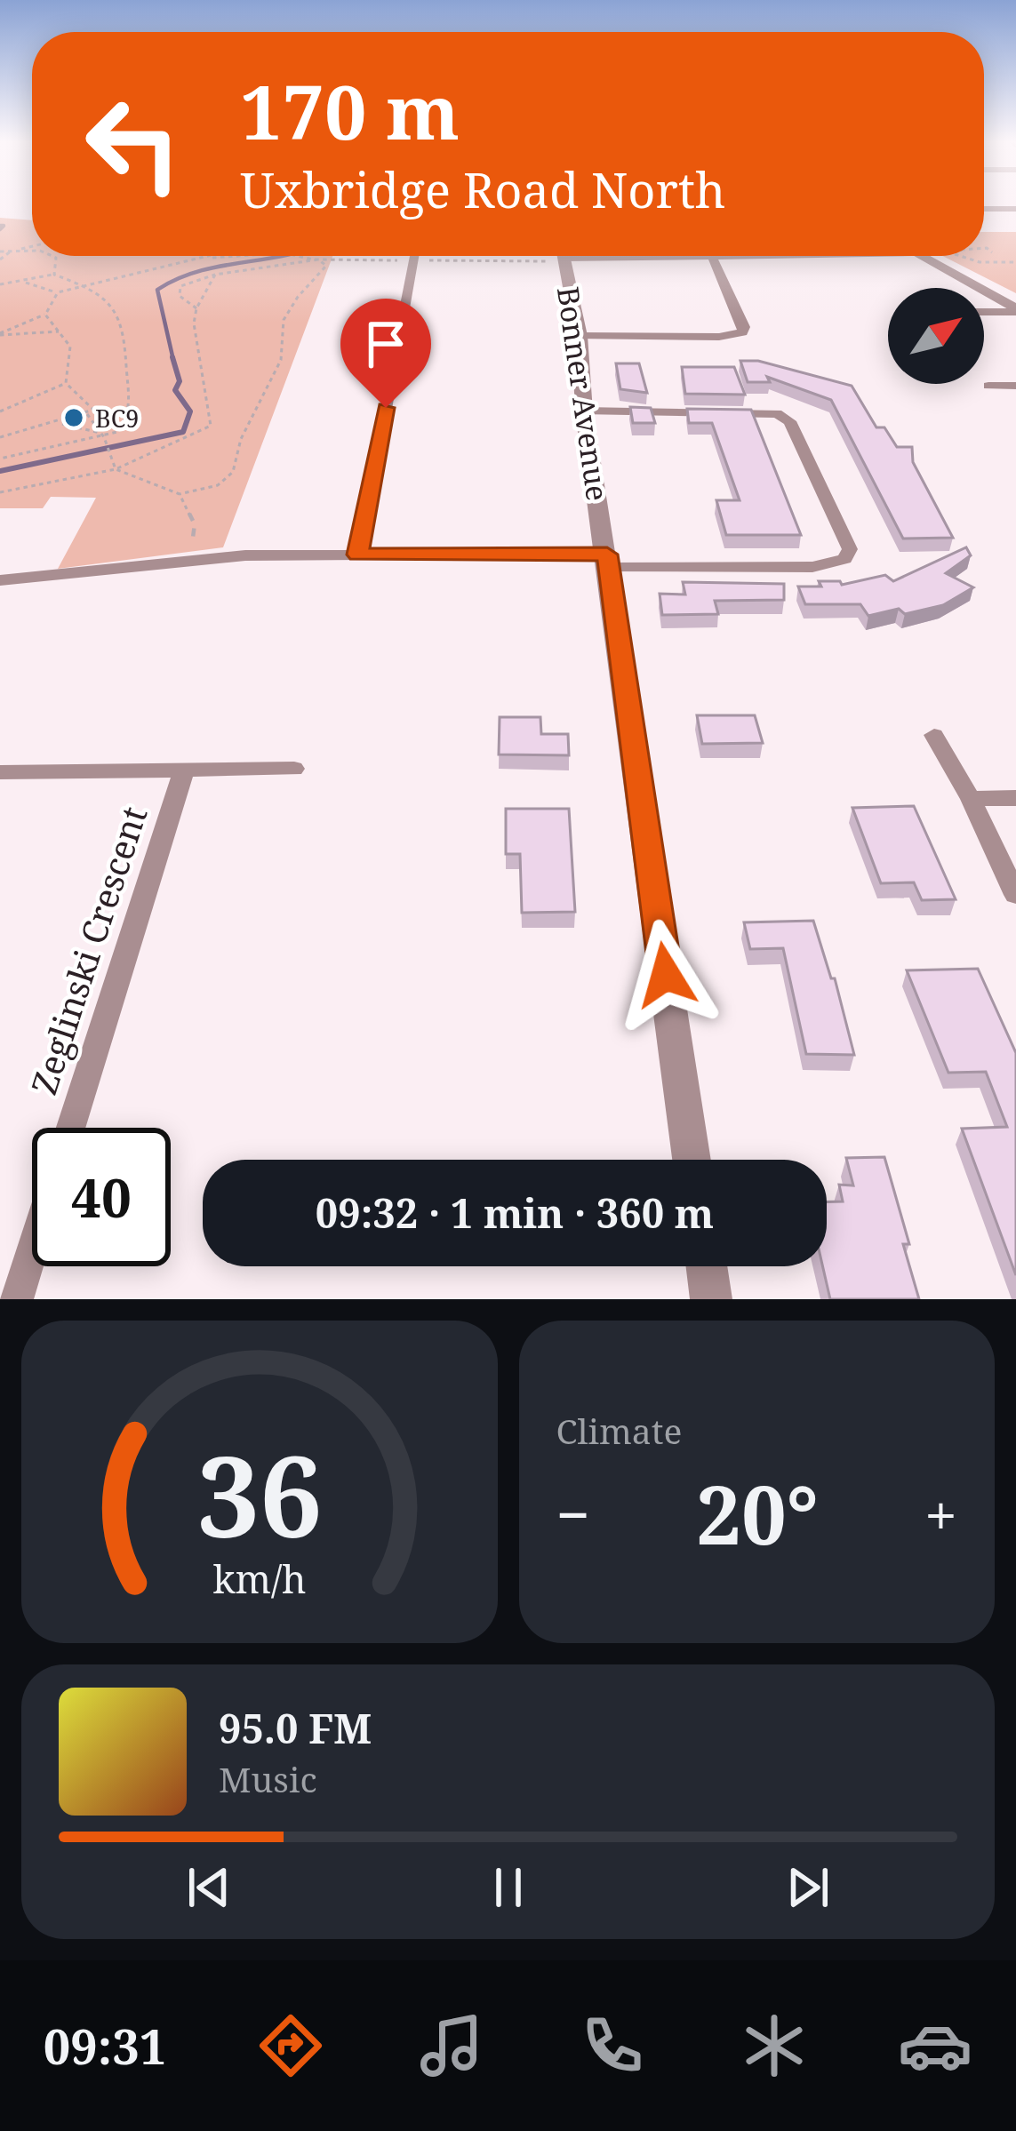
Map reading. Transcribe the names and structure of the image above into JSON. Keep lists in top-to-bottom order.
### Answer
{
  "streets": {
    "street": ["Bonner Avenue", "Zeglinski Crescent"]
  },
  "places": ["BC9"],
  "north": "top right",
  "page": {
    "turn": ["170 m", "Uxbridge Road North"],
    "limit": "40",
    "trip": "09:32 · 1 min · 360 m",
    "tile": "Climate",
    "heat": ["−", "20°", "+"],
    "song": ["95.0 FM", "Music"],
    "tabs": "09:31",
    "gauge": ["36", "km/h"]
  }
}
